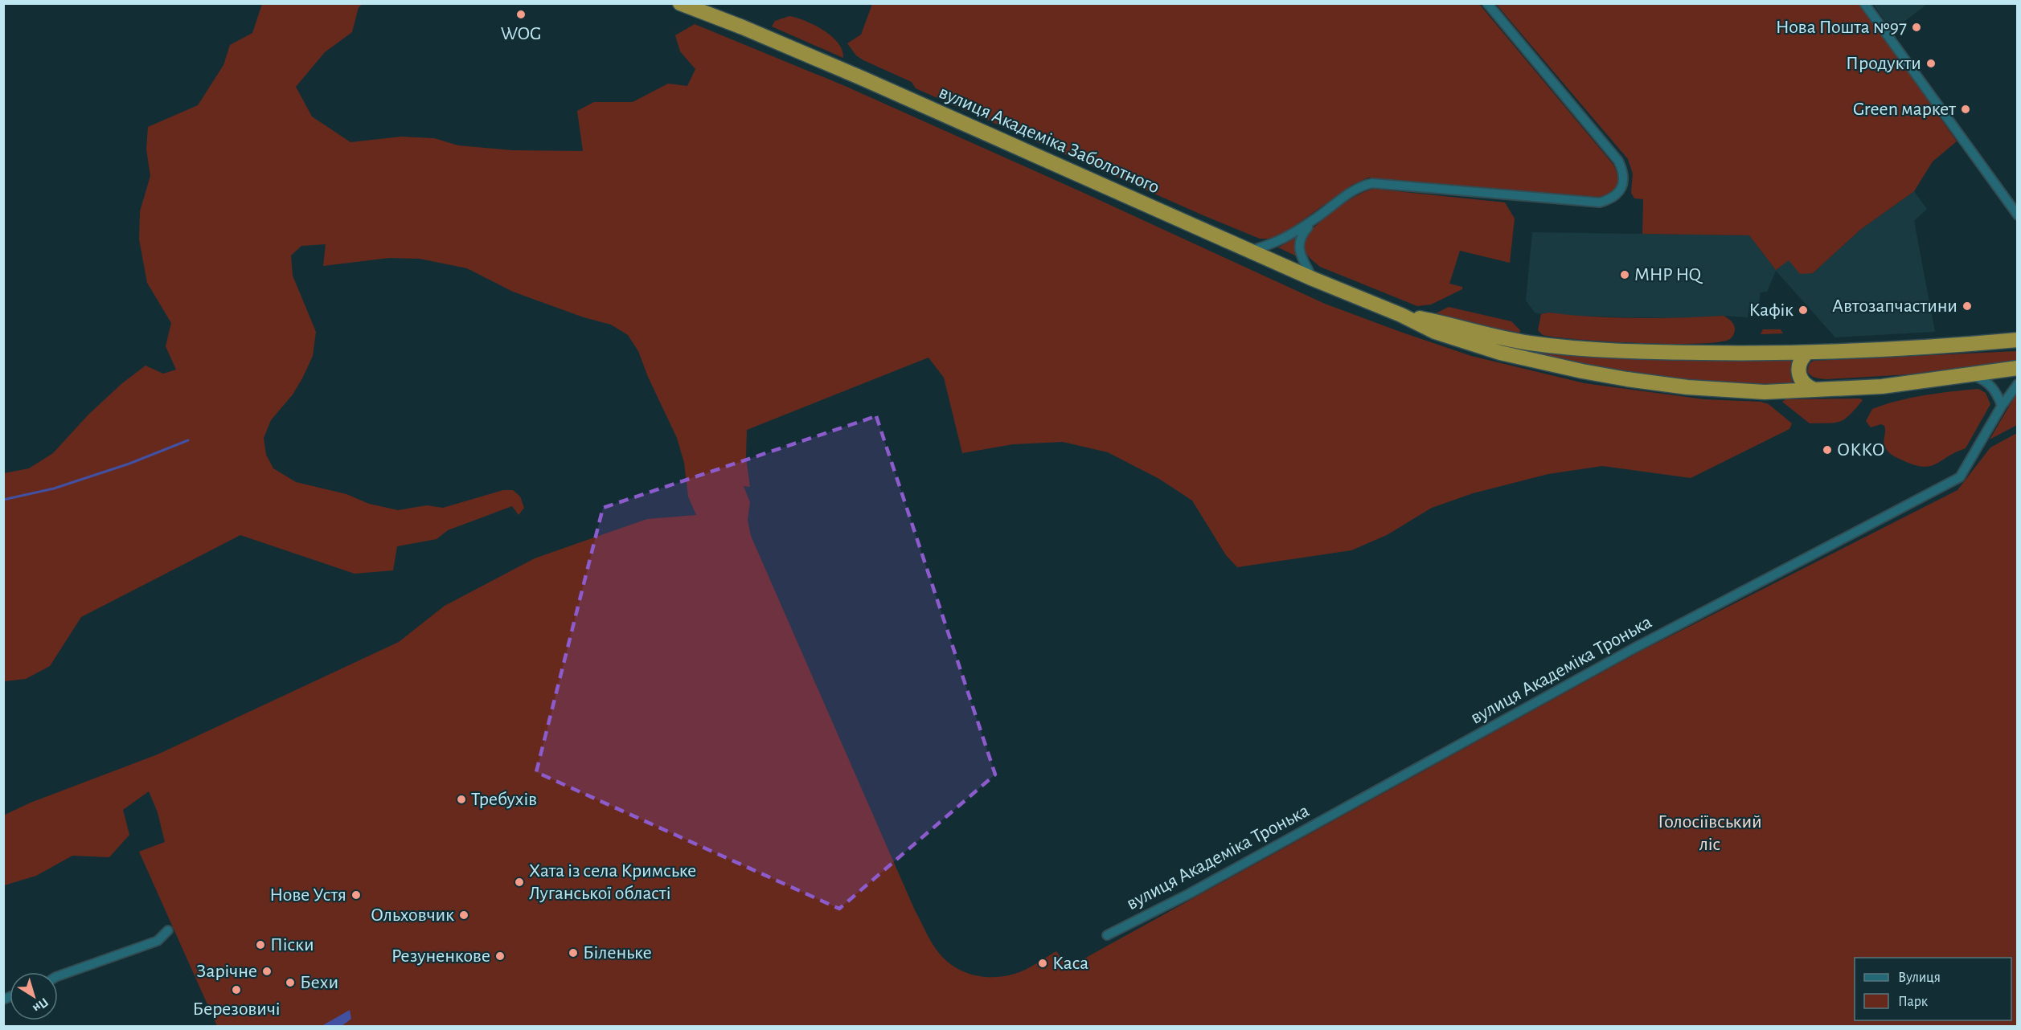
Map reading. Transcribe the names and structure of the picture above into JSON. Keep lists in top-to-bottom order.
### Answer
{
  "streets": {
    "highway": ["вулиця Академіка Заболотного"],
    "street": ["вулиця Академіка Тронька"]
  },
  "parks": ["Голосіївський ліс"],
  "places": [
    "WOG",
    "Нова Пошта №97",
    "Продукти",
    "Green маркет",
    "MHP HQ",
    "Автозапчастини",
    "Кафік",
    "ОККО",
    "Требухів",
    "Хата iз села Кримське Луганської області",
    "Нове Устя",
    "Ольховчик",
    "Піски",
    "Біленьке",
    "Резуненкове",
    "Каса",
    "Зарічне",
    "Бехи",
    "Березовичі"
  ],
  "legend": ["Вулиця", "Парк"],
  "north": "bottom right"
}
